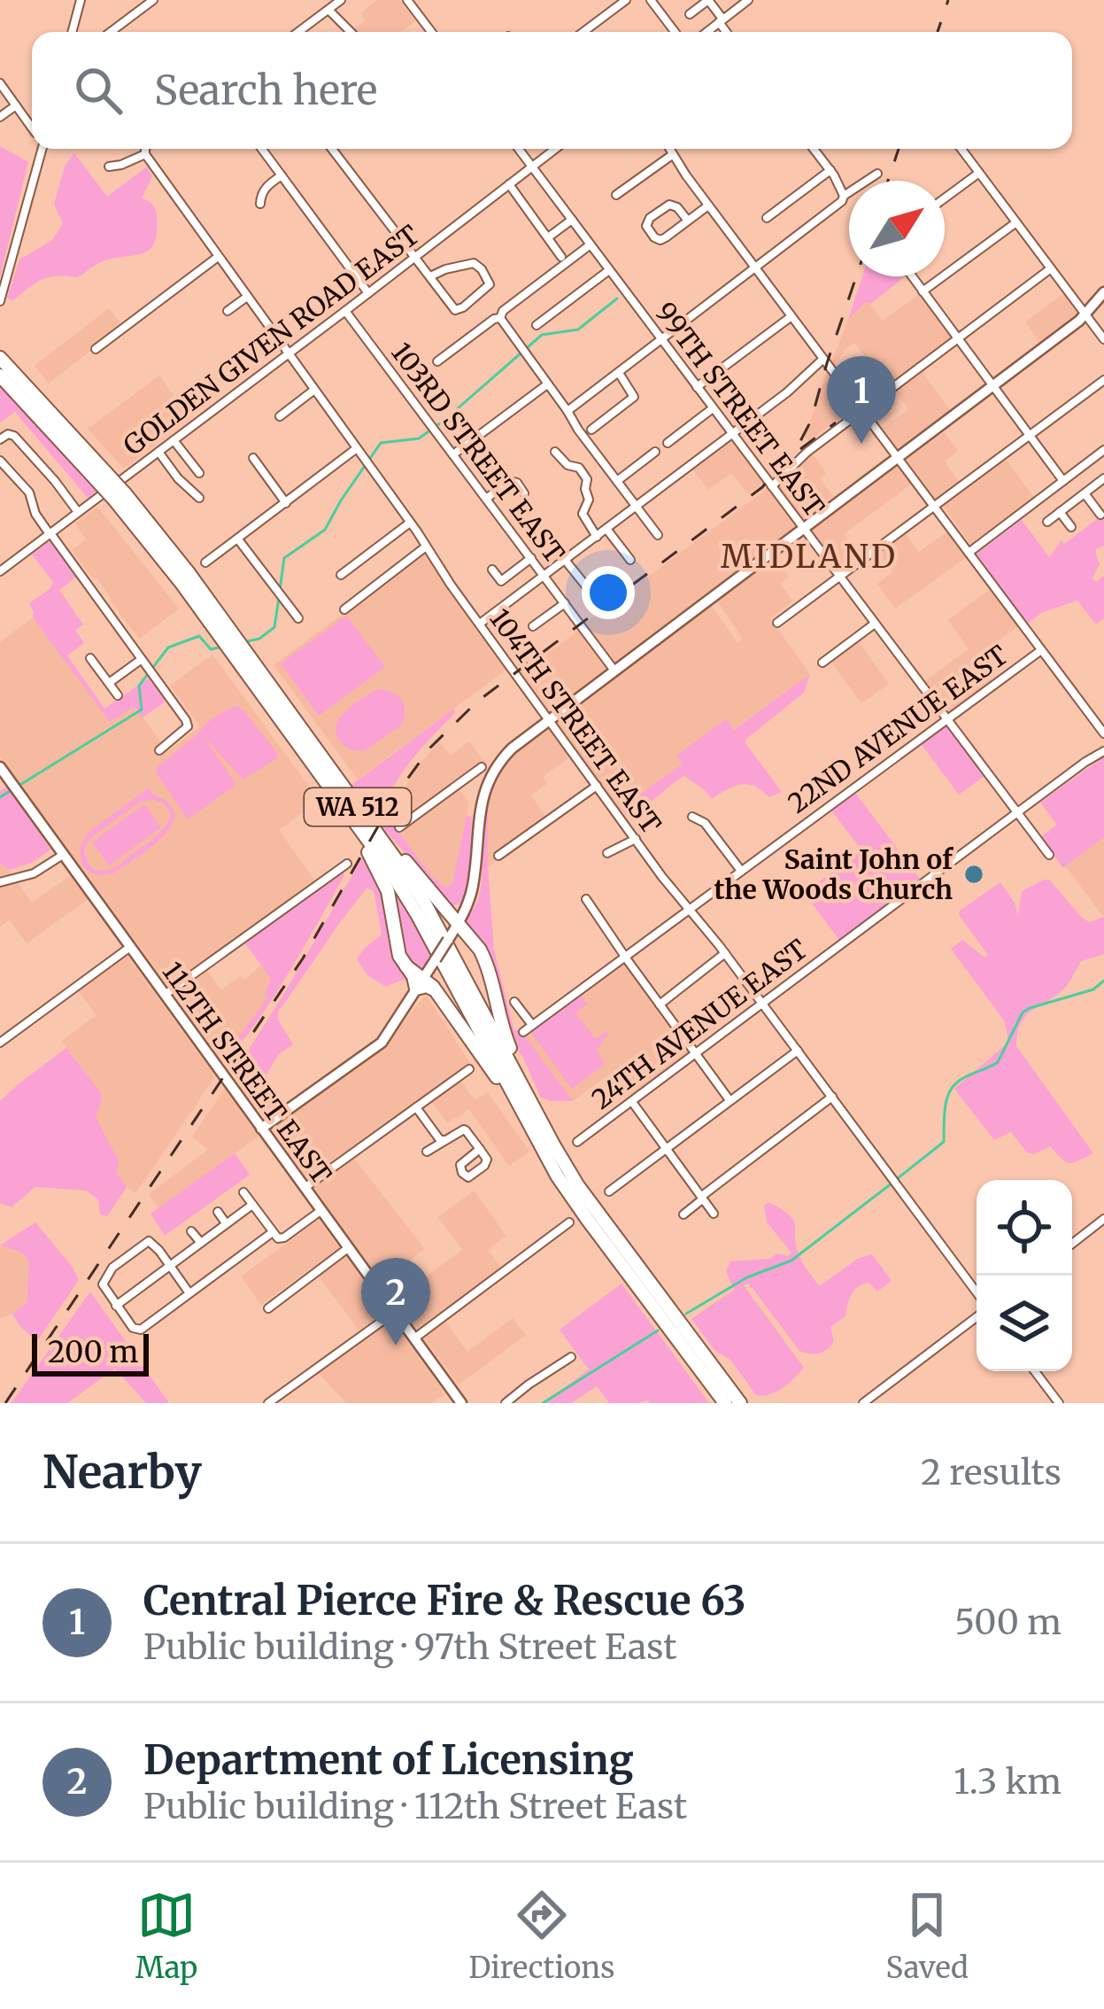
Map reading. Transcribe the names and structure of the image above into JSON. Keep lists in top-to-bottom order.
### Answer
{
  "streets": {
    "highway": ["WA 512"],
    "main road": ["112TH STREET EAST"],
    "street": [
      "GOLDEN GIVEN ROAD EAST",
      "99TH STREET EAST",
      "103RD STREET EAST",
      "104TH STREET EAST",
      "22ND AVENUE EAST",
      "24TH AVENUE EAST"
    ]
  },
  "crossings": [
    ["GOLDEN GIVEN ROAD EAST", "99TH STREET EAST"],
    ["GOLDEN GIVEN ROAD EAST", "103RD STREET EAST"],
    ["GOLDEN GIVEN ROAD EAST", "104TH STREET EAST"],
    ["99TH STREET EAST", "22ND AVENUE EAST"],
    ["99TH STREET EAST", "24TH AVENUE EAST"],
    ["104TH STREET EAST", "22ND AVENUE EAST"],
    ["104TH STREET EAST", "24TH AVENUE EAST"]
  ],
  "districts": ["MIDLAND"],
  "places": ["Saint John of the Woods Church"],
  "scale_bar": "200 m",
  "north": "top right",
  "page": {
    "search": "Search here",
    "pins": ["1", "2"],
    "scale": "200 m",
    "heading": ["Nearby", "2 results"],
    "list": [
      {
        "mark": "1",
        "name": "Central Pierce Fire & Rescue 63",
        "note": "Public building · 97th Street East",
        "value": "500 m"
      },
      {
        "mark": "2",
        "name": "Department of Licensing",
        "note": "Public building · 112th Street East",
        "value": "1.3 km"
      }
    ],
    "nav": ["Map", "Directions", "Saved"]
  }
}
